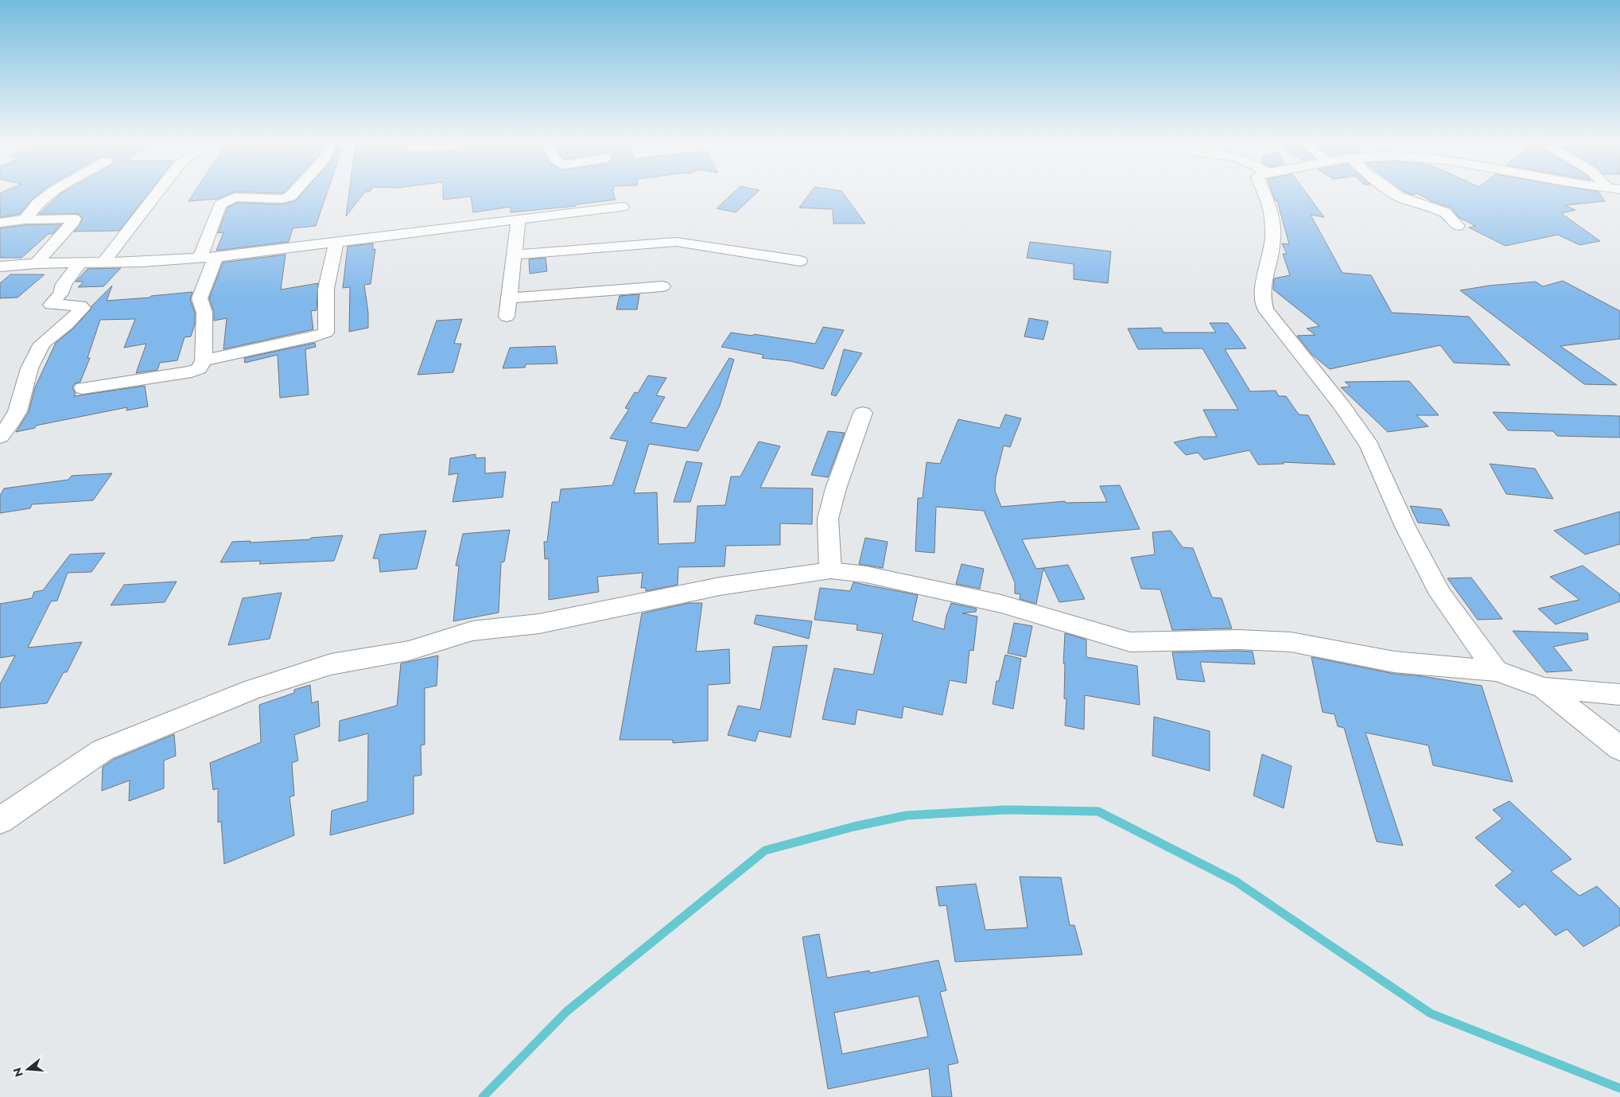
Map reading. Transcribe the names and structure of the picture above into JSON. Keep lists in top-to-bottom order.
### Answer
{
  "north": "left"
}
